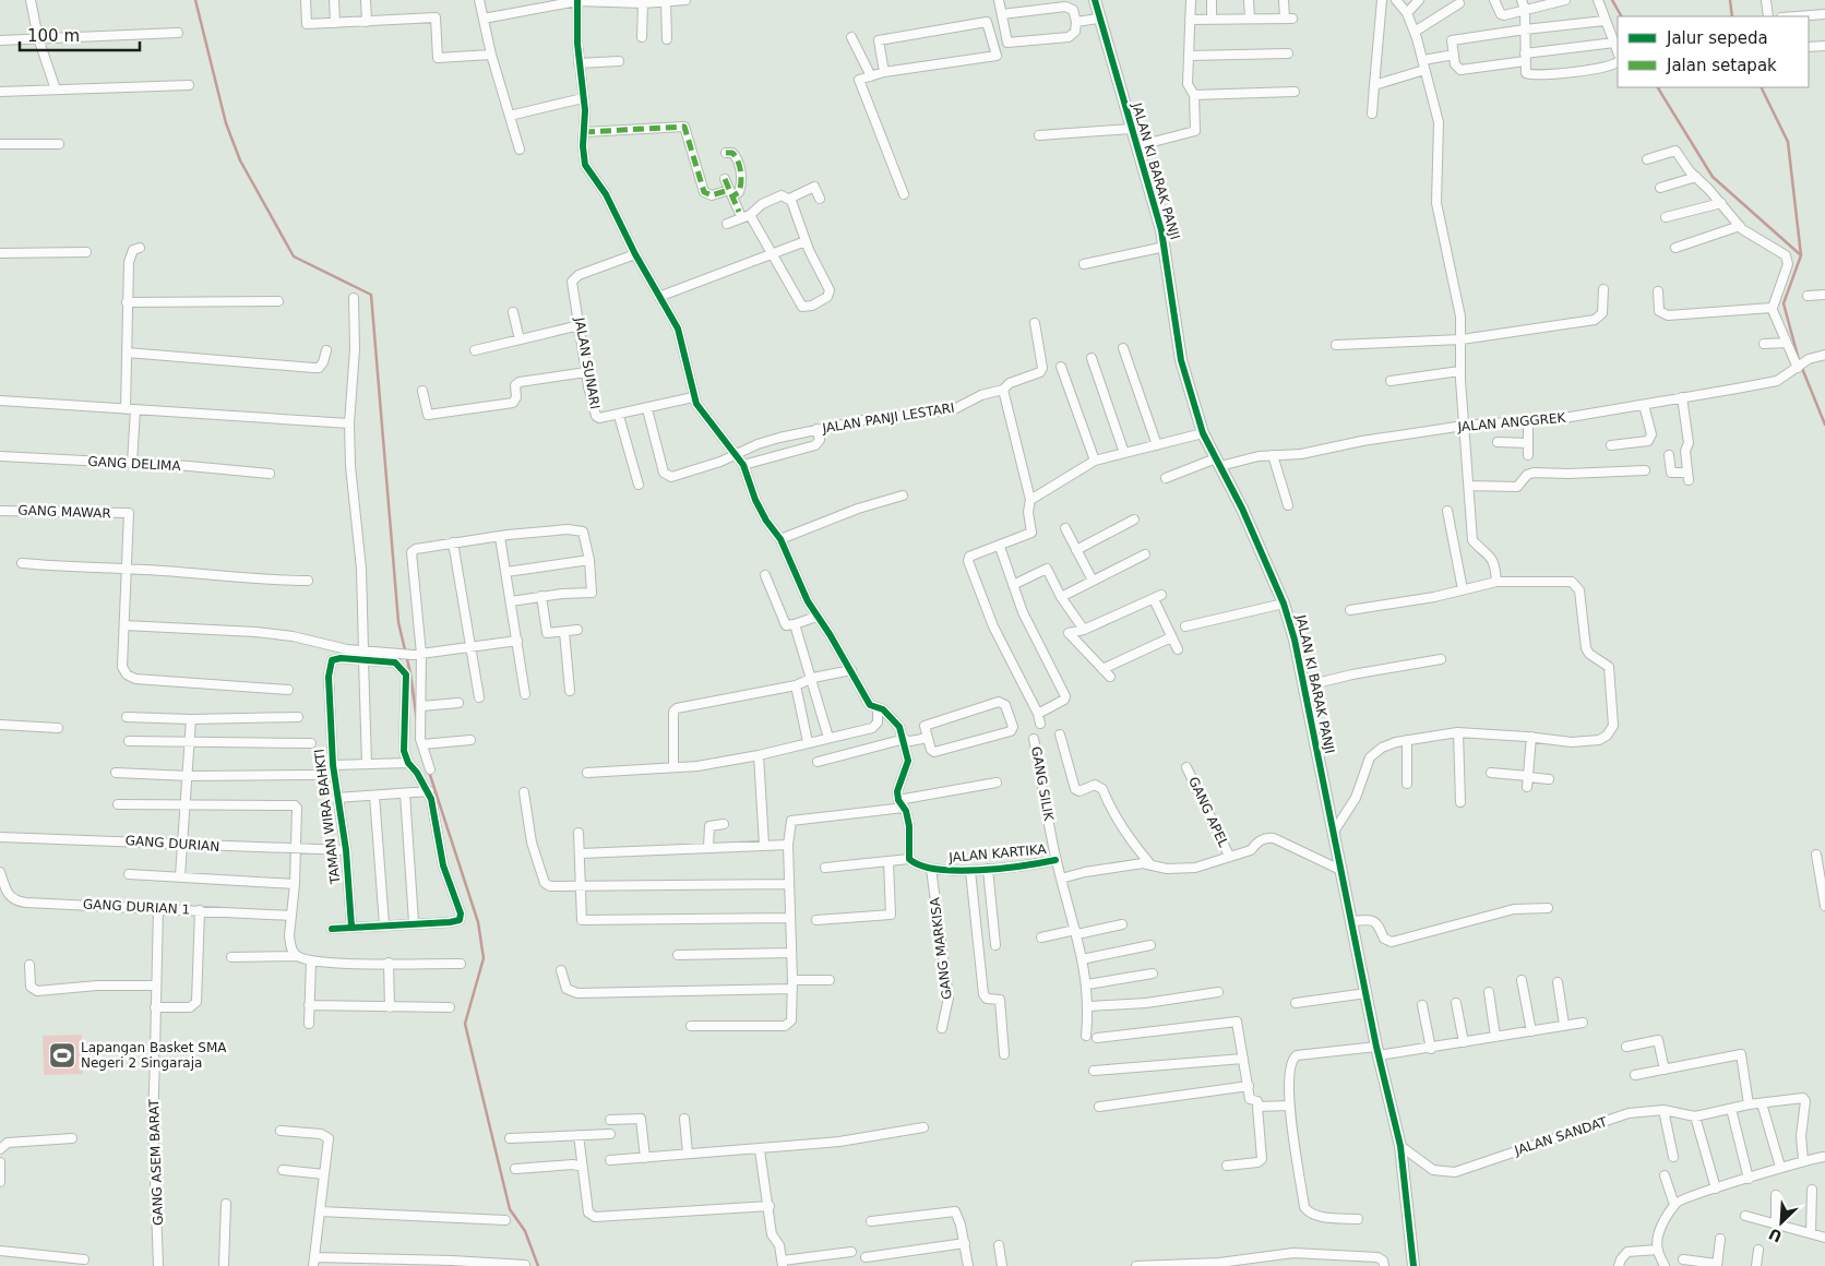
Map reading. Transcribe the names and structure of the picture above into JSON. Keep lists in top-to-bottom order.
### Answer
{
  "streets": {
    "street": [
      "JALAN KI BARAK PANJI",
      "JALAN SUNARI",
      "JALAN PANJI LESTARI",
      "JALAN ANGGREK",
      "GANG DELIMA",
      "GANG MAWAR",
      "GANG SILIK",
      "GANG APEL",
      "TAMAN WIRA BAHKTI",
      "GANG DURIAN",
      "JALAN KARTIKA",
      "GANG DURIAN 1",
      "GANG MARKISA",
      "JALAN SANDAT",
      "GANG ASEM BARAT"
    ]
  },
  "crossings": [
    ["JALAN KI BARAK PANJI", "JALAN ANGGREK"],
    ["JALAN KI BARAK PANJI", "JALAN SANDAT"],
    ["JALAN SUNARI", "JALAN PANJI LESTARI"],
    ["GANG SILIK", "JALAN KARTIKA"],
    ["TAMAN WIRA BAHKTI", "GANG DURIAN"],
    ["JALAN KARTIKA", "GANG MARKISA"],
    ["GANG DURIAN 1", "GANG ASEM BARAT"]
  ],
  "places": {
    "sports": ["Lapangan Basket SMA Negeri 2 Singaraja"]
  },
  "legend": ["Jalur sepeda", "Jalan setapak"],
  "scale_bar": "100 m",
  "north": "bottom left"
}
